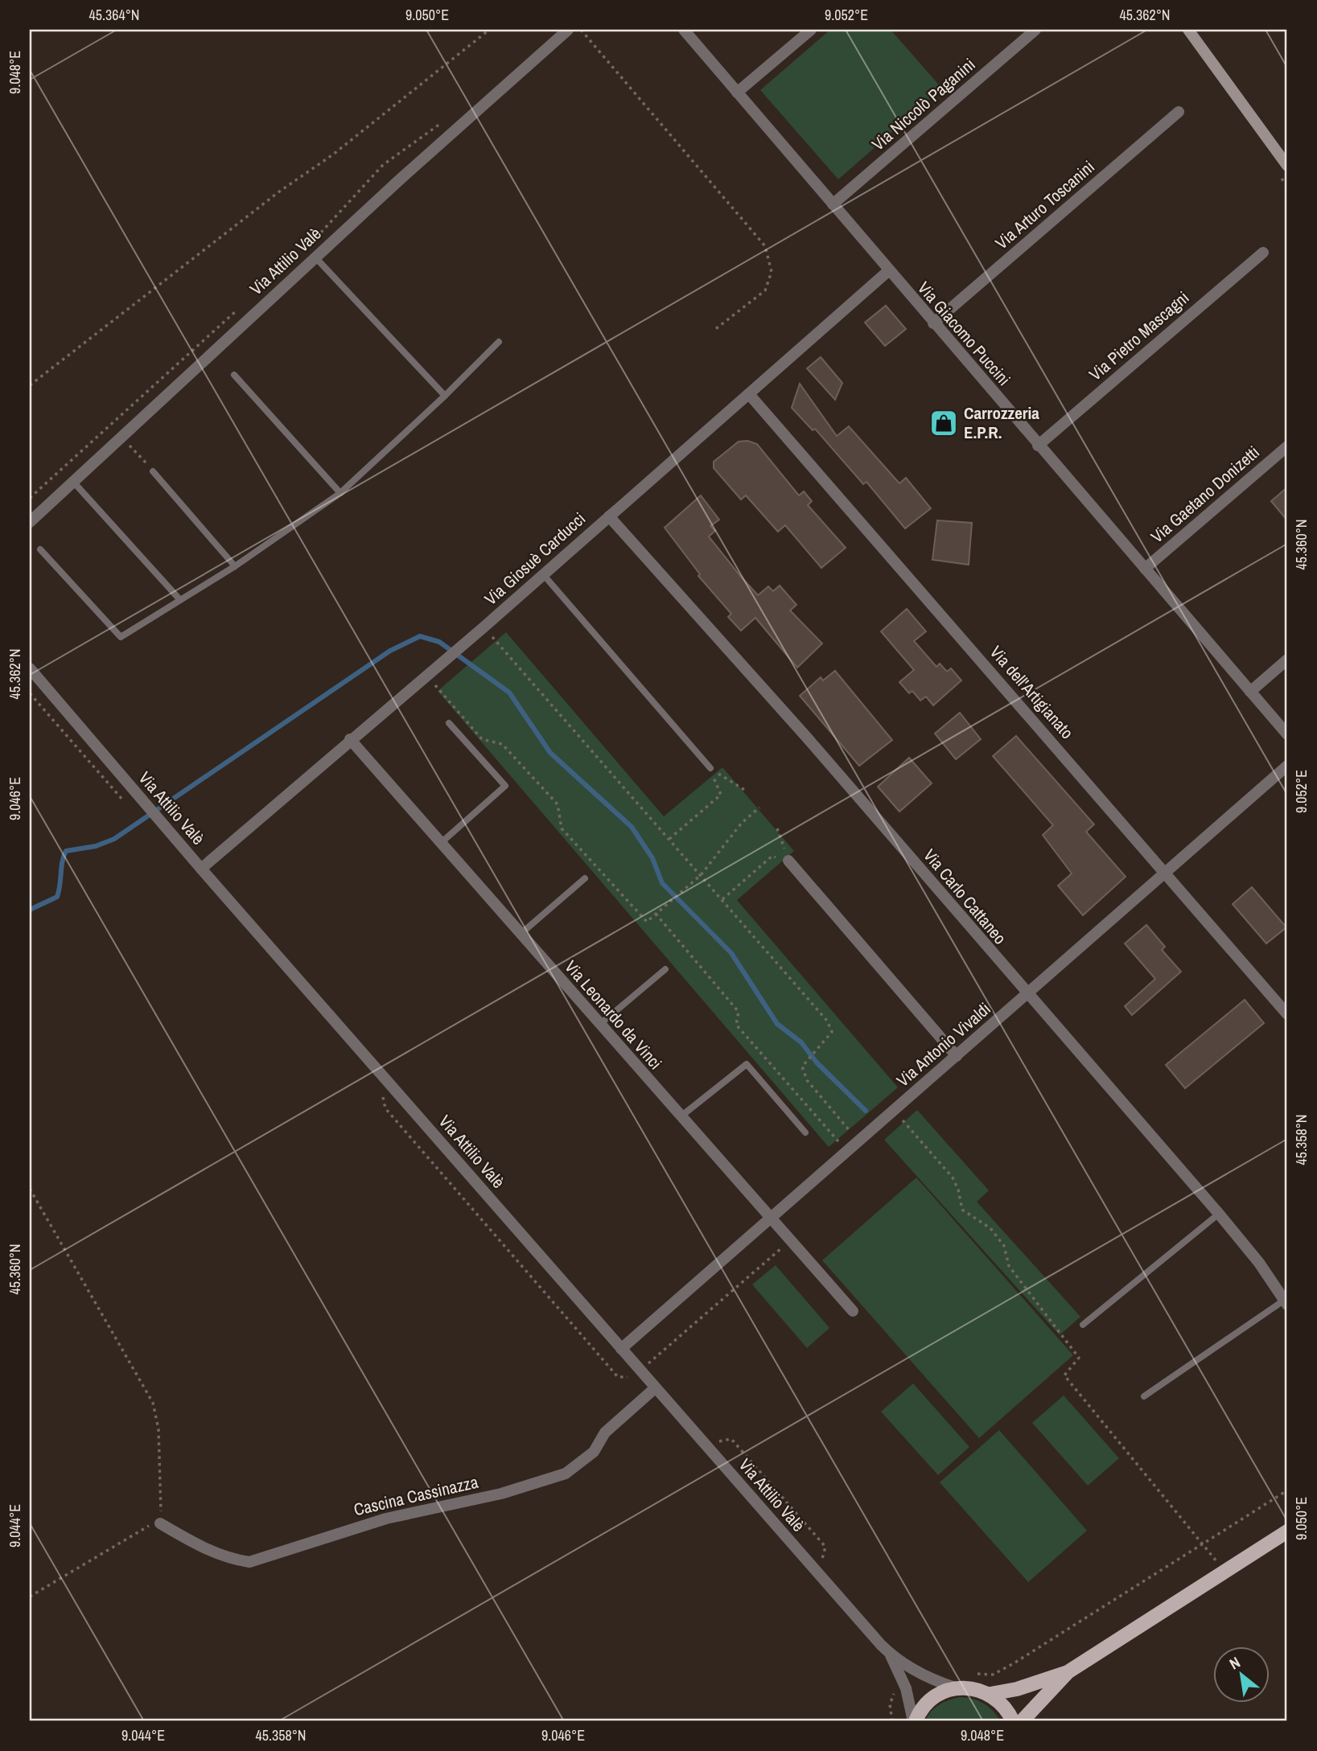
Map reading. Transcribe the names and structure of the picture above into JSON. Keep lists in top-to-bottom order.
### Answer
{
  "streets": {
    "street": [
      "Via Niccolò Paganini",
      "Via Arturo Toscanini",
      "Via Attilio Valè",
      "Via Giacomo Puccini",
      "Via Pietro Mascagni",
      "Via Gaetano Donizetti",
      "Via Giosuè Carducci",
      "Via dell'Artigianato",
      "Via Carlo Cattaneo",
      "Via Leonardo da Vinci",
      "Via Antonio Vivaldi",
      "Cascina Cassinazza"
    ]
  },
  "crossings": [
    ["Via Niccolò Paganini", "Via Giacomo Puccini"],
    ["Via Arturo Toscanini", "Via Giacomo Puccini"],
    ["Via Attilio Valè", "Via Giosuè Carducci"],
    ["Via Attilio Valè", "Via Antonio Vivaldi"],
    ["Via Attilio Valè", "Cascina Cassinazza"],
    ["Via Giacomo Puccini", "Via Pietro Mascagni"],
    ["Via Giacomo Puccini", "Via Gaetano Donizetti"],
    ["Via Giacomo Puccini", "Via Giosuè Carducci"],
    ["Via Giosuè Carducci", "Via dell'Artigianato"],
    ["Via Giosuè Carducci", "Via Carlo Cattaneo"],
    ["Via Giosuè Carducci", "Via Leonardo da Vinci"],
    ["Via dell'Artigianato", "Via Antonio Vivaldi"],
    ["Via Carlo Cattaneo", "Via Antonio Vivaldi"],
    ["Via Leonardo da Vinci", "Via Antonio Vivaldi"]
  ],
  "places": {
    "shop": ["Carrozzeria E.P.R."]
  },
  "north": "top left",
  "coordinates": [
    "45.364°N",
    "9.050°E",
    "9.052°E",
    "45.362°N",
    "9.048°E",
    "45.360°N",
    "9.046°E",
    "45.358°N",
    "9.044°E"
  ]
}
